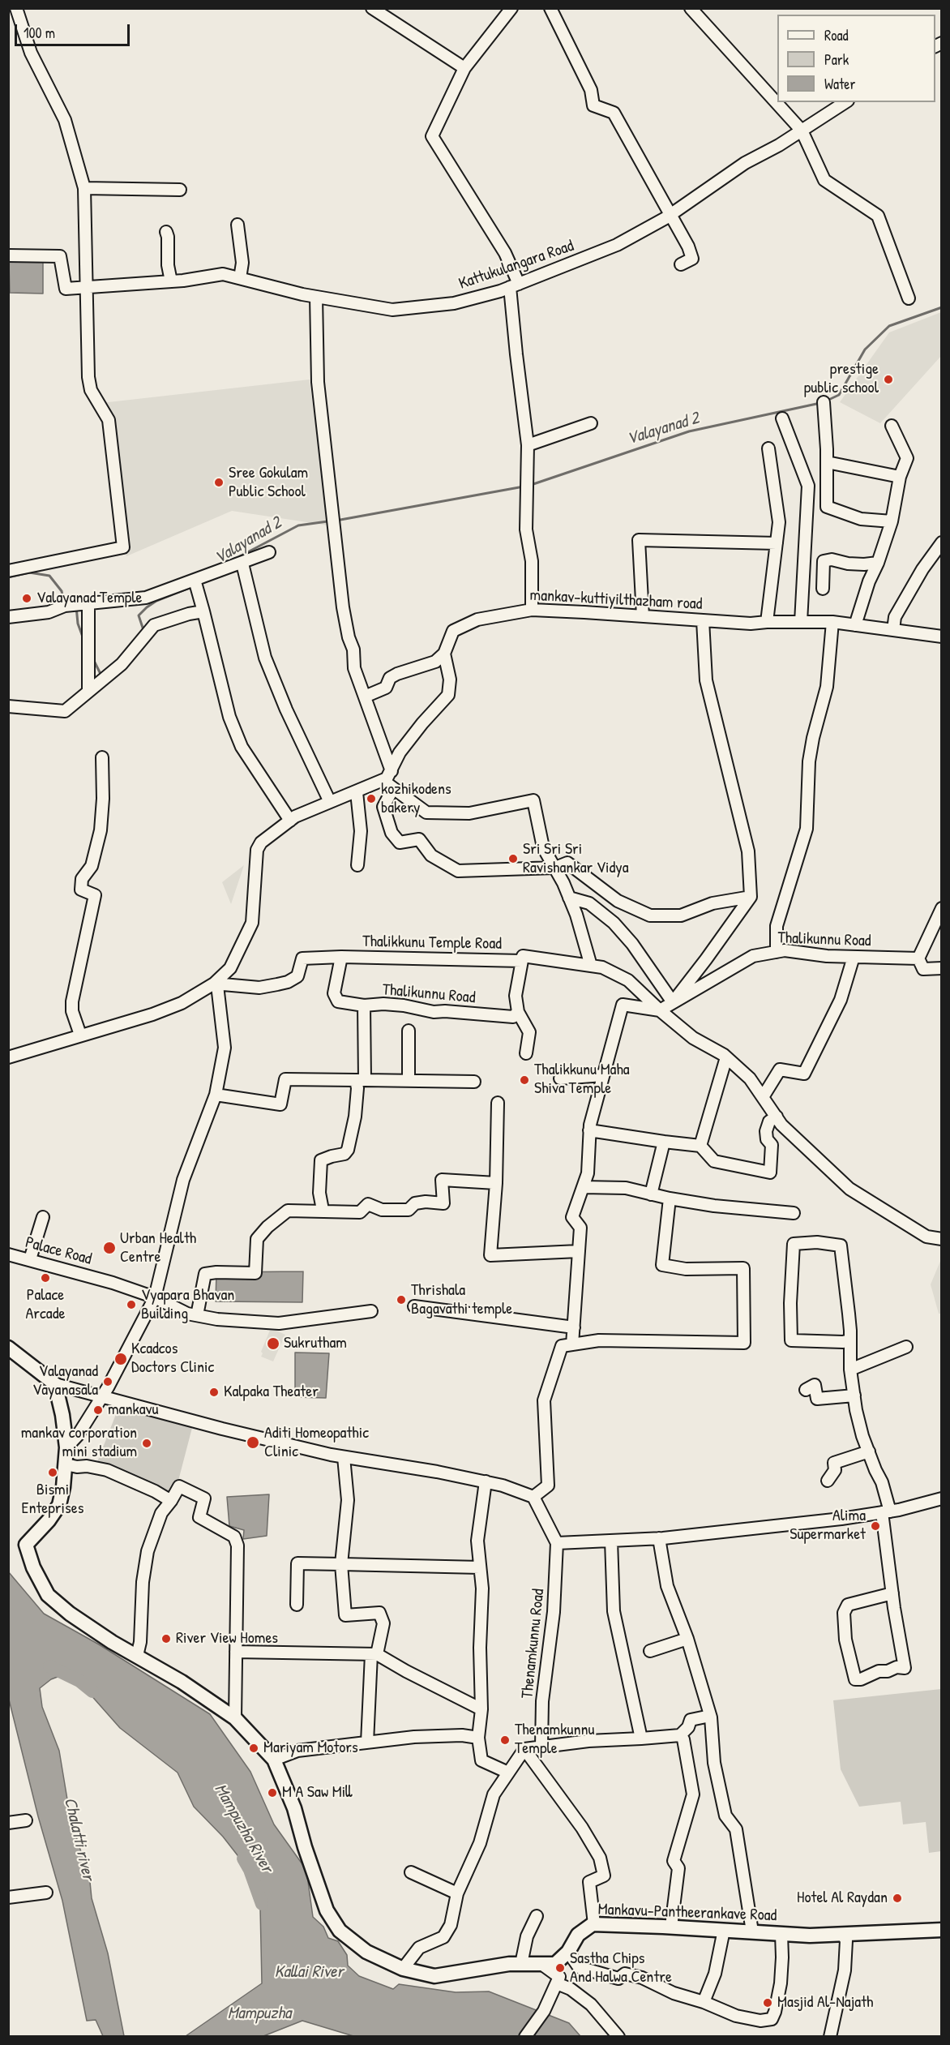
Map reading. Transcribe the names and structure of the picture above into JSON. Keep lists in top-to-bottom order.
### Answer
{
  "streets": {
    "main road": ["Mankavu-Pantheerankave Road"],
    "street": [
      "Kattukulangara Road",
      "mankav-kuttiyilthazham road",
      "Thalikunnu Road",
      "Thalikkunu Temple Road",
      "Palace Road",
      "Thenamkunnu Road"
    ]
  },
  "crossings": [
    ["Thalikunnu Road", "Thalikkunu Temple Road"]
  ],
  "water": [
    "Valayanad 2",
    "Mampuzha River",
    "Chalatti river",
    "Kallai River",
    "Mampuzha"
  ],
  "places": [
    "prestige public school",
    "Sree Gokulam Public School",
    "Valayanad Temple",
    "kozhikodens bakery",
    "Sri Sri Sri Ravishankar Vidya",
    "Thalikkunu Maha Shiva Temple",
    "Urban Health Centre",
    "Palace Arcade",
    "Thrishala Bagavathi temple",
    "Vyapara Bhavan Building",
    "Sukrutham",
    "Kcadcos Doctors Clinic",
    "Valayanad Vayanasala",
    "Kalpaka Theater",
    "mankavu",
    "Aditi Homeopathic Clinic",
    "mankav corporation mini stadium",
    "Bismi Enteprises",
    "Alima Supermarket",
    "River View Homes",
    "Thenamkunnu Temple",
    "Mariyam Motors",
    "M A Saw Mill",
    "Hotel Al Raydan",
    "Sastha Chips And Halwa Centre",
    "Masjid Al-Najath"
  ],
  "legend": ["Road", "Park", "Water"],
  "scale_bar": "100 m"
}
